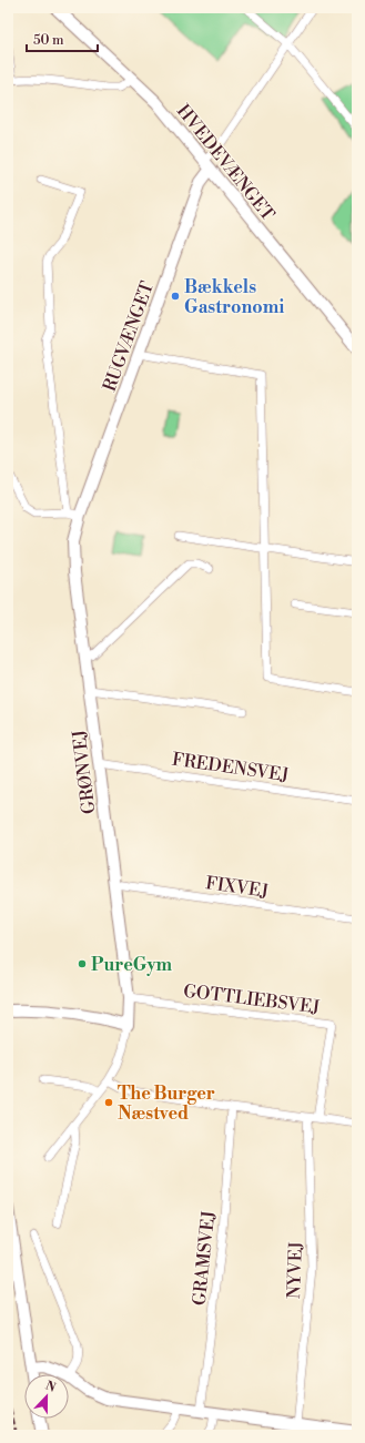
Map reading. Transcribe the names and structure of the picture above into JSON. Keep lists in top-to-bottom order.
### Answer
{
  "streets": {
    "street": [
      "HVEDEVÆNGET",
      "RUGVÆNGET",
      "FREDENSVEJ",
      "GRØNVEJ",
      "FIXVEJ",
      "GOTTLIEBSVEJ",
      "GRAMSVEJ",
      "NYVEJ"
    ]
  },
  "crossings": [
    ["HVEDEVÆNGET", "RUGVÆNGET"],
    ["RUGVÆNGET", "GRØNVEJ"],
    ["FREDENSVEJ", "GRØNVEJ"],
    ["GRØNVEJ", "FIXVEJ"],
    ["GRØNVEJ", "GOTTLIEBSVEJ"]
  ],
  "places": ["Bækkels Gastronomi", "PureGym", "The Burger Næstved"],
  "scale_bar": "50 m",
  "north": "top"
}
